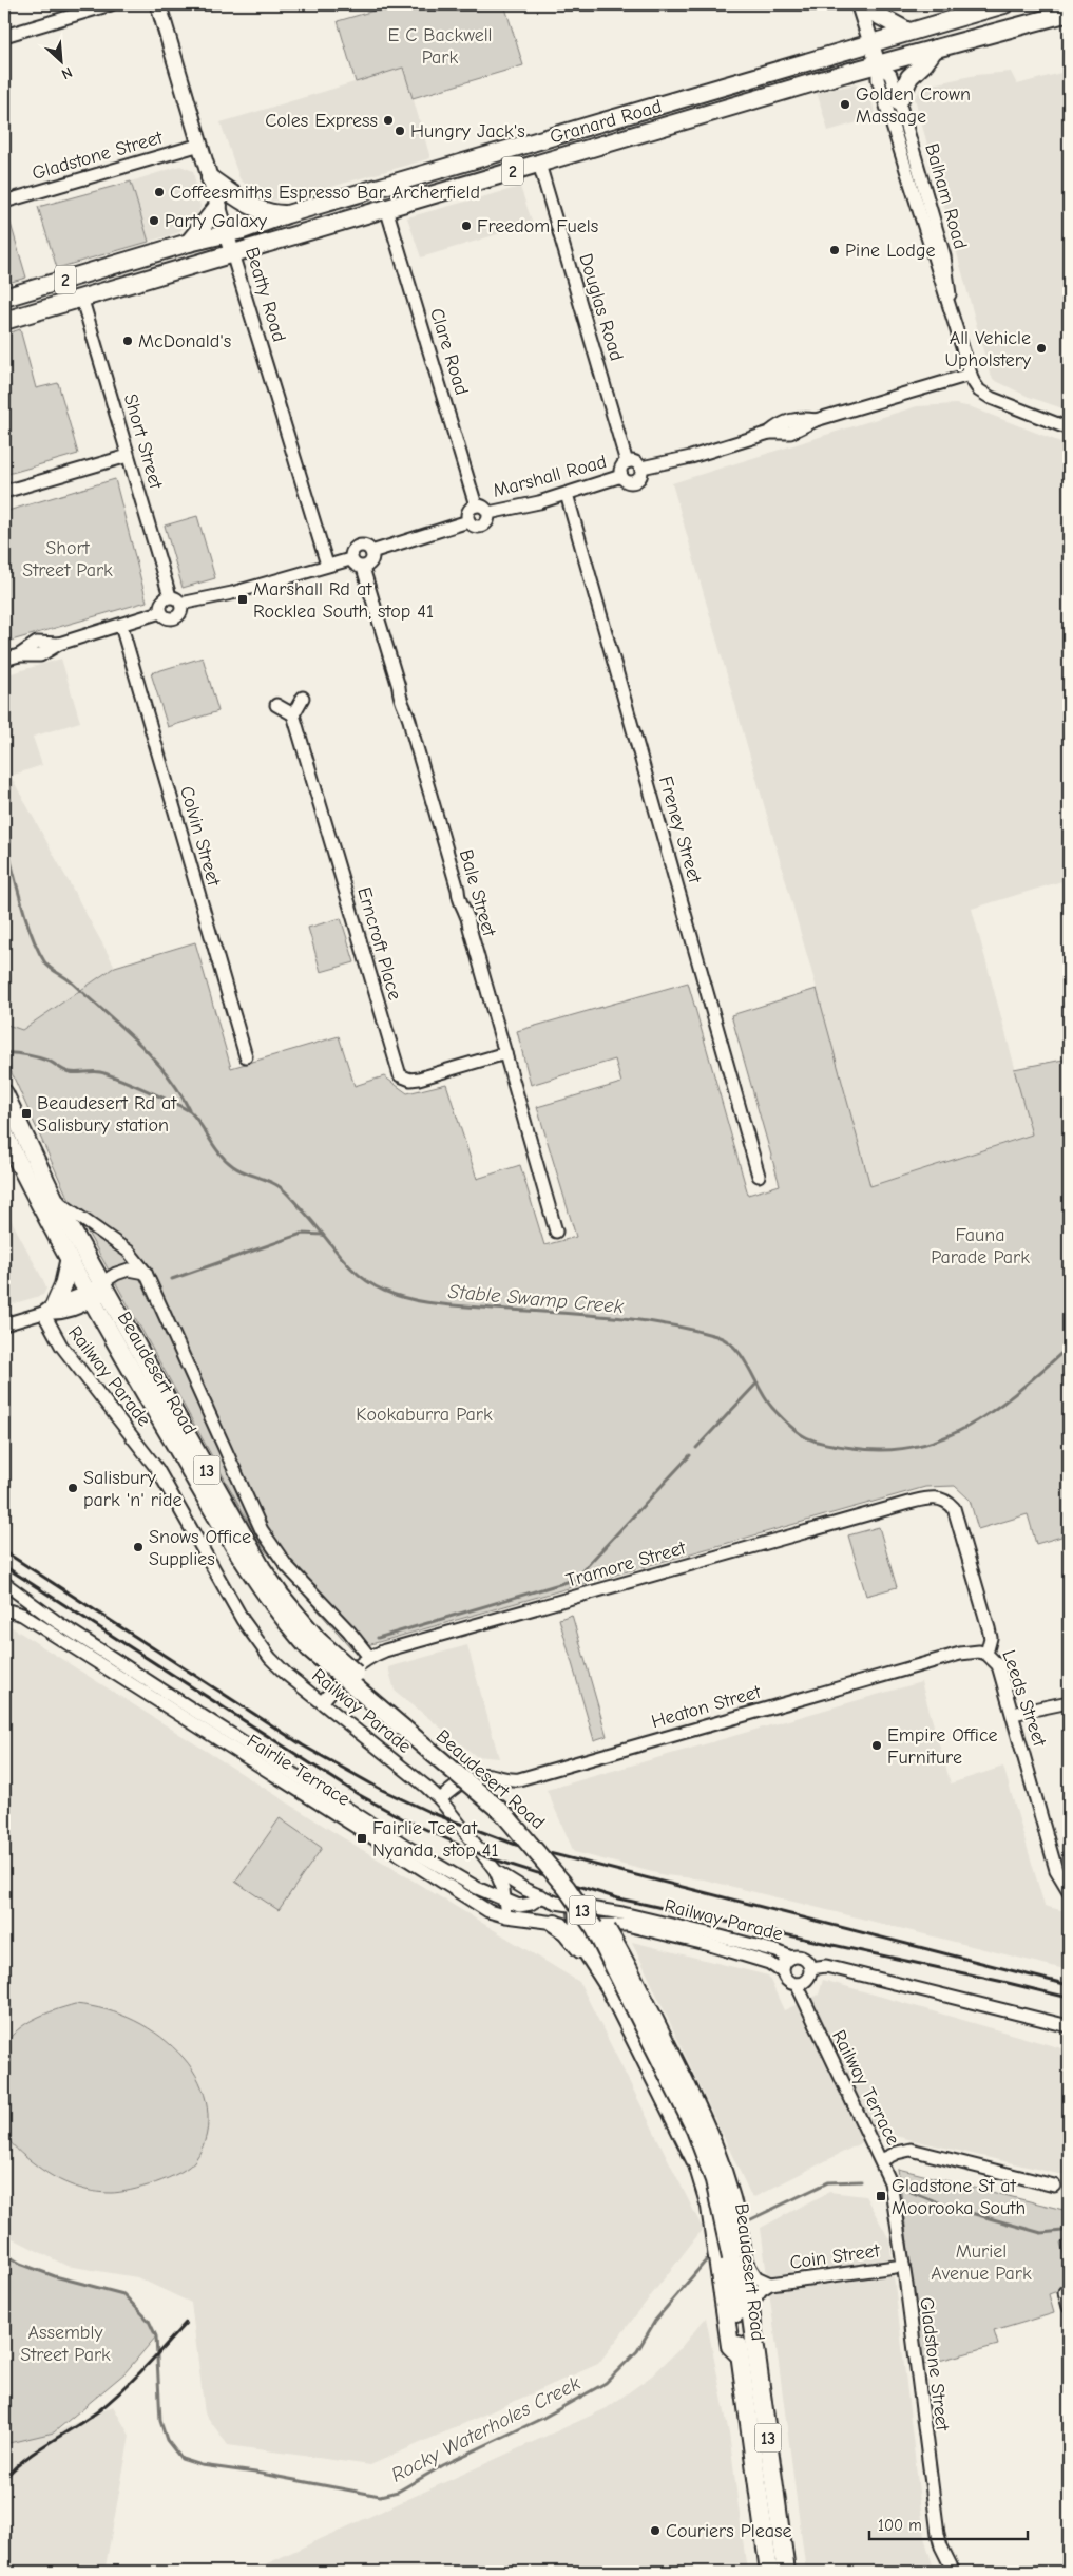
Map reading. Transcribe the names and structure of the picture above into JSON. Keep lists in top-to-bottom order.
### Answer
{
  "streets": {
    "highway": [
      "Granard Road",
      "2",
      "Beaudesert Road",
      "13"
    ],
    "main road": ["Balham Road", "Beatty Road"],
    "street": [
      "Gladstone Street",
      "Douglas Road",
      "Clare Road",
      "Short Street",
      "Marshall Road",
      "Freney Street",
      "Colvin Street",
      "Bale Street",
      "Erncroft Place",
      "Railway Parade",
      "Tramore Street",
      "Leeds Street",
      "Heaton Street",
      "Fairlie Terrace",
      "Railway Terrace",
      "Coin Street"
    ]
  },
  "crossings": [
    ["Granard Road", "Balham Road"],
    ["Granard Road", "Beatty Road"],
    ["Granard Road", "Douglas Road"],
    ["Granard Road", "Clare Road"],
    ["Granard Road", "Short Street"],
    ["Gladstone Street", "Beatty Road"],
    ["Gladstone Street", "Railway Terrace"],
    ["Gladstone Street", "Coin Street"],
    ["Douglas Road", "Marshall Road"],
    ["Clare Road", "Marshall Road"],
    ["Marshall Road", "Freney Street"],
    ["Bale Street", "Erncroft Place"],
    ["Beaudesert Road", "Tramore Street"],
    ["Beaudesert Road", "Coin Street"],
    ["Railway Parade", "Tramore Street"],
    ["Railway Parade", "Heaton Street"],
    ["Railway Parade", "Fairlie Terrace"],
    ["Railway Parade", "Railway Terrace"],
    ["Tramore Street", "Leeds Street"],
    ["Leeds Street", "Heaton Street"]
  ],
  "water": ["Stable Swamp Creek", "Rocky Waterholes Creek"],
  "parks": [
    "E C Backwell Park",
    "Short Street Park",
    "Fauna Parade Park",
    "Kookaburra Park",
    "Muriel Avenue Park",
    "Assembly Street Park"
  ],
  "places": {
    "other": [
      "Golden Crown Massage",
      "Coles Express",
      "Hungry Jack's",
      "Coffeesmiths Espresso Bar Archerfield",
      "Party Galaxy",
      "Freedom Fuels",
      "Pine Lodge",
      "McDonald's",
      "All Vehicle Upholstery",
      "Salisbury park 'n' ride",
      "Snows Office Supplies",
      "Empire Office Furniture",
      "Couriers Please"
    ],
    "transit": [
      "Marshall Rd at Rocklea South, stop 41",
      "Beaudesert Rd at Salisbury station",
      "Fairlie Tce at Nyanda, stop 41",
      "Gladstone St at Moorooka South"
    ]
  },
  "scale_bar": "100 m",
  "north": "bottom right"
}
